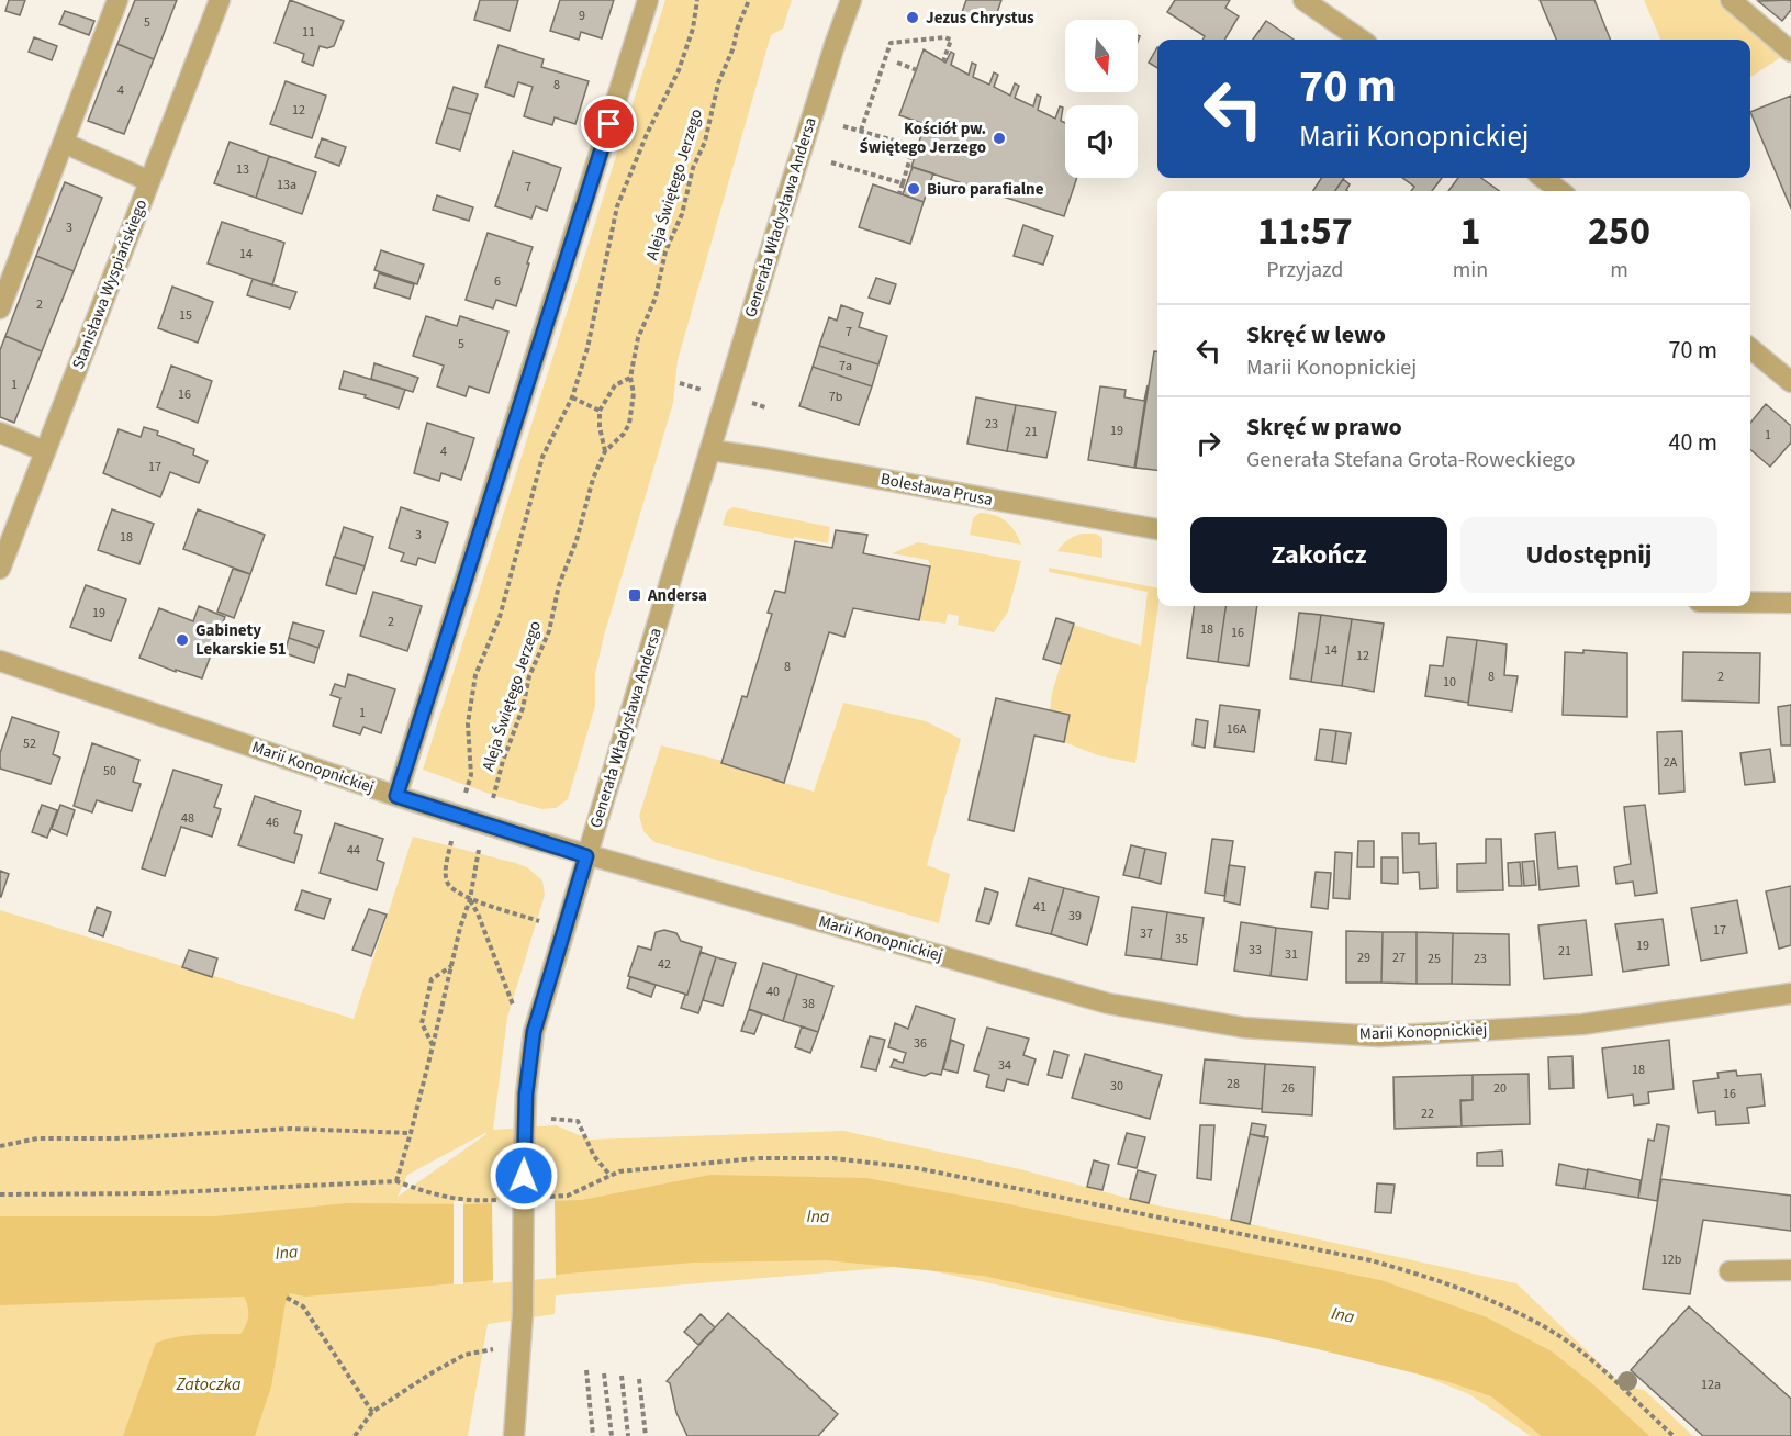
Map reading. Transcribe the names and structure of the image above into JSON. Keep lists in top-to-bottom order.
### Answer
{
  "streets": {
    "street": [
      "Generała Władysława Andersa",
      "Stanisława Wyspiańskiego",
      "Bolesława Prusa",
      "Marii Konopnickiej"
    ],
    "path": ["Aleja Świętego Jerzego"]
  },
  "crossings": [
    ["Generała Władysława Andersa", "Bolesława Prusa"],
    ["Generała Władysława Andersa", "Marii Konopnickiej"]
  ],
  "water": ["Ina", "Zatoczka"],
  "places": {
    "other": [
      "Jezus Chrystus",
      "Kościół pw. Świętego Jerzego",
      "Biuro parafialne",
      "Gabinety Lekarskie 51"
    ],
    "transit": ["Andersa"]
  },
  "house_numbers": [
    "9",
    "5",
    "11",
    "8",
    "4",
    "12",
    "13",
    "13a",
    "7",
    "3",
    "14",
    "6",
    "2",
    "15",
    "7",
    "5",
    "7a",
    "1",
    "16",
    "7b",
    "23",
    "19",
    "21",
    "1",
    "4",
    "17",
    "3",
    "18",
    "19",
    "2",
    "18",
    "16",
    "14",
    "12",
    "8",
    "8",
    "2",
    "10",
    "1",
    "16A",
    "52",
    "2A",
    "50",
    "48",
    "46",
    "44",
    "41",
    "39",
    "17",
    "37",
    "35",
    "19",
    "33",
    "21",
    "31",
    "29",
    "27",
    "25",
    "23",
    "42",
    "40",
    "38",
    "36",
    "34",
    "18",
    "28",
    "30",
    "26",
    "20",
    "16",
    "22",
    "12b",
    "12a"
  ],
  "north": "bottom",
  "page": {
    "turn": ["70 m", "Marii Konopnickiej"],
    "eta": [
      "11:57",
      "Przyjazd",
      "1",
      "min",
      "250",
      "m"
    ],
    "list": [
      {
        "name": "Skręć w lewo",
        "note": "Marii Konopnickiej",
        "value": "70 m"
      },
      {
        "name": "Skręć w prawo",
        "note": "Generała Stefana Grota-Roweckiego",
        "value": "40 m"
      }
    ],
    "buttons": ["Zakończ", "Udostępnij"]
  }
}
